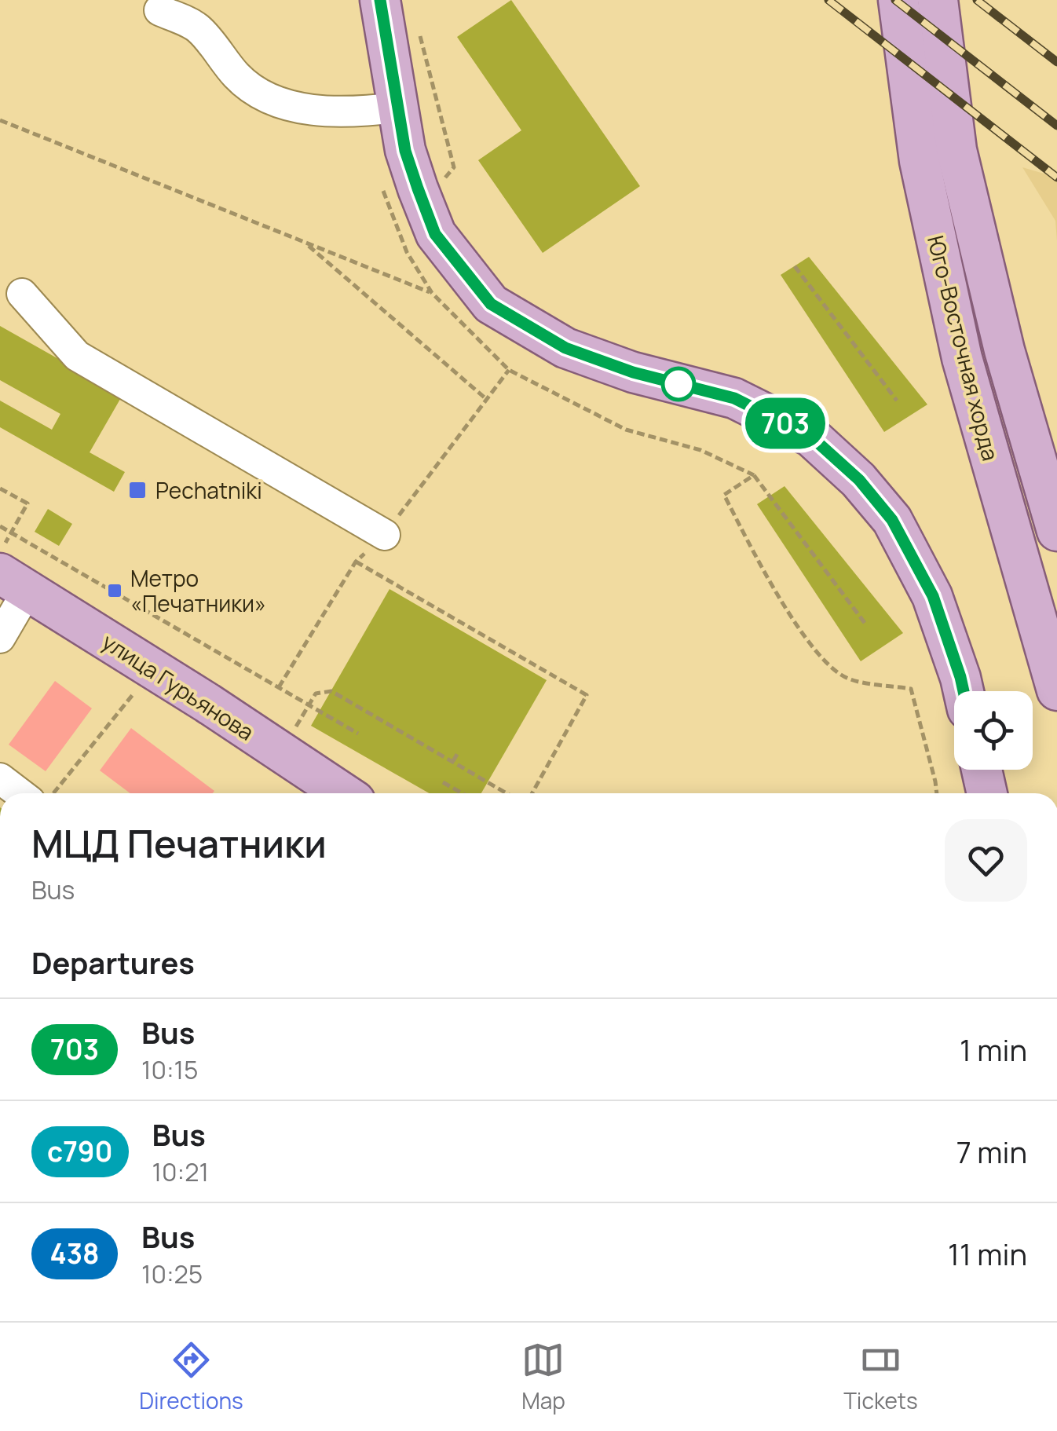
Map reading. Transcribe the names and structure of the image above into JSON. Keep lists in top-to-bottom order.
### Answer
{
  "streets": {
    "main road": ["Юго-Восточная хорда", "улица Гурьянова"]
  },
  "places": {
    "transit": ["Pechatniki", "Метро «Печатники»"]
  },
  "lines": ["bus line 703"],
  "page": {
    "on_map": "703",
    "heading": [
      ["МЦД Печатники", "Bus"],
      "Departures"
    ],
    "list": [
      {
        "mark": "703",
        "name": "Bus",
        "note": "10:15",
        "value": "1 min"
      },
      {
        "mark": "с790",
        "name": "Bus",
        "note": "10:21",
        "value": "7 min"
      },
      {
        "mark": "438",
        "name": "Bus",
        "note": "10:25",
        "value": "11 min"
      }
    ],
    "tabs": ["Directions", "Map", "Tickets"]
  }
}
